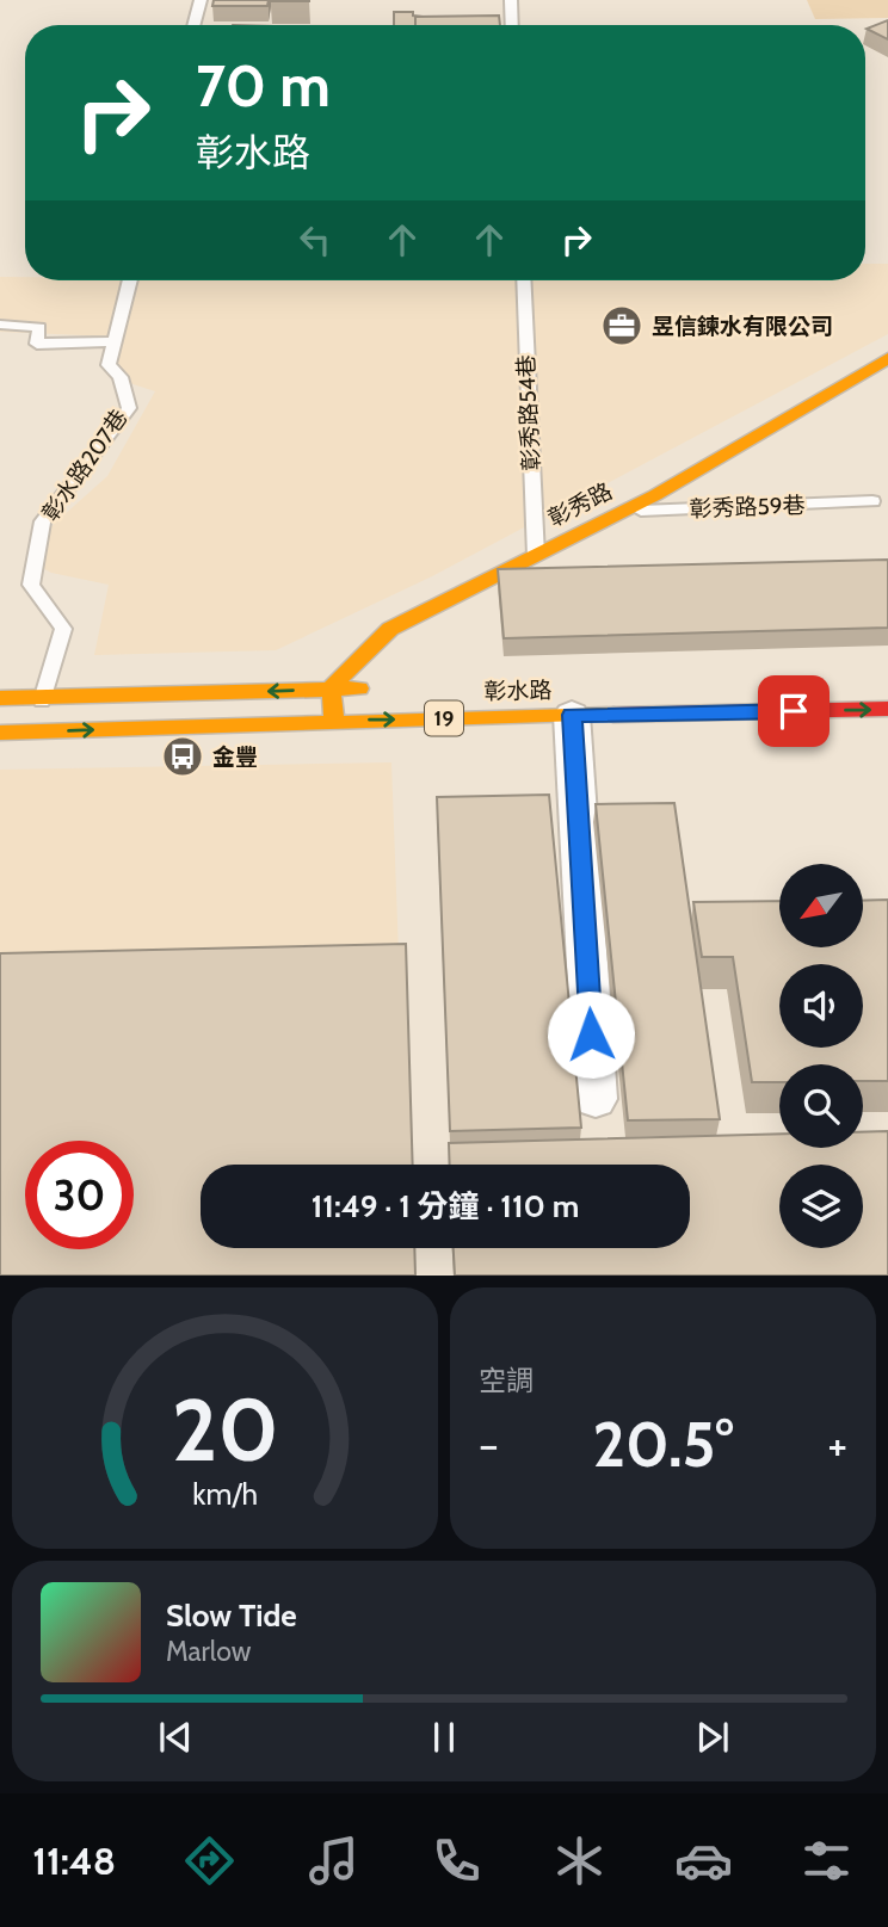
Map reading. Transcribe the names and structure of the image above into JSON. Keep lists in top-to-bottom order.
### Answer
{
  "streets": {
    "main road": ["彰秀路", "彰水路", "19"],
    "lane": ["彰秀路54巷", "彰水路207巷", "彰秀路59巷"]
  },
  "crossings": [
    ["彰秀路54巷", "彰秀路"],
    ["彰水路207巷", "彰水路"],
    ["彰秀路", "彰秀路59巷"]
  ],
  "places": {
    "office": ["昱信鍊水有限公司"],
    "bus stop": ["金豐"]
  },
  "north": "bottom left",
  "page": {
    "turn": ["70 m", "彰水路"],
    "limit": "30",
    "trip": "11:49 · 1 分鐘 · 110 m",
    "tile": "空調",
    "heat": ["−", "20.5°", "+"],
    "song": ["Slow Tide", "Marlow"],
    "tabs": "11:48",
    "gauge": ["20", "km/h"]
  }
}
